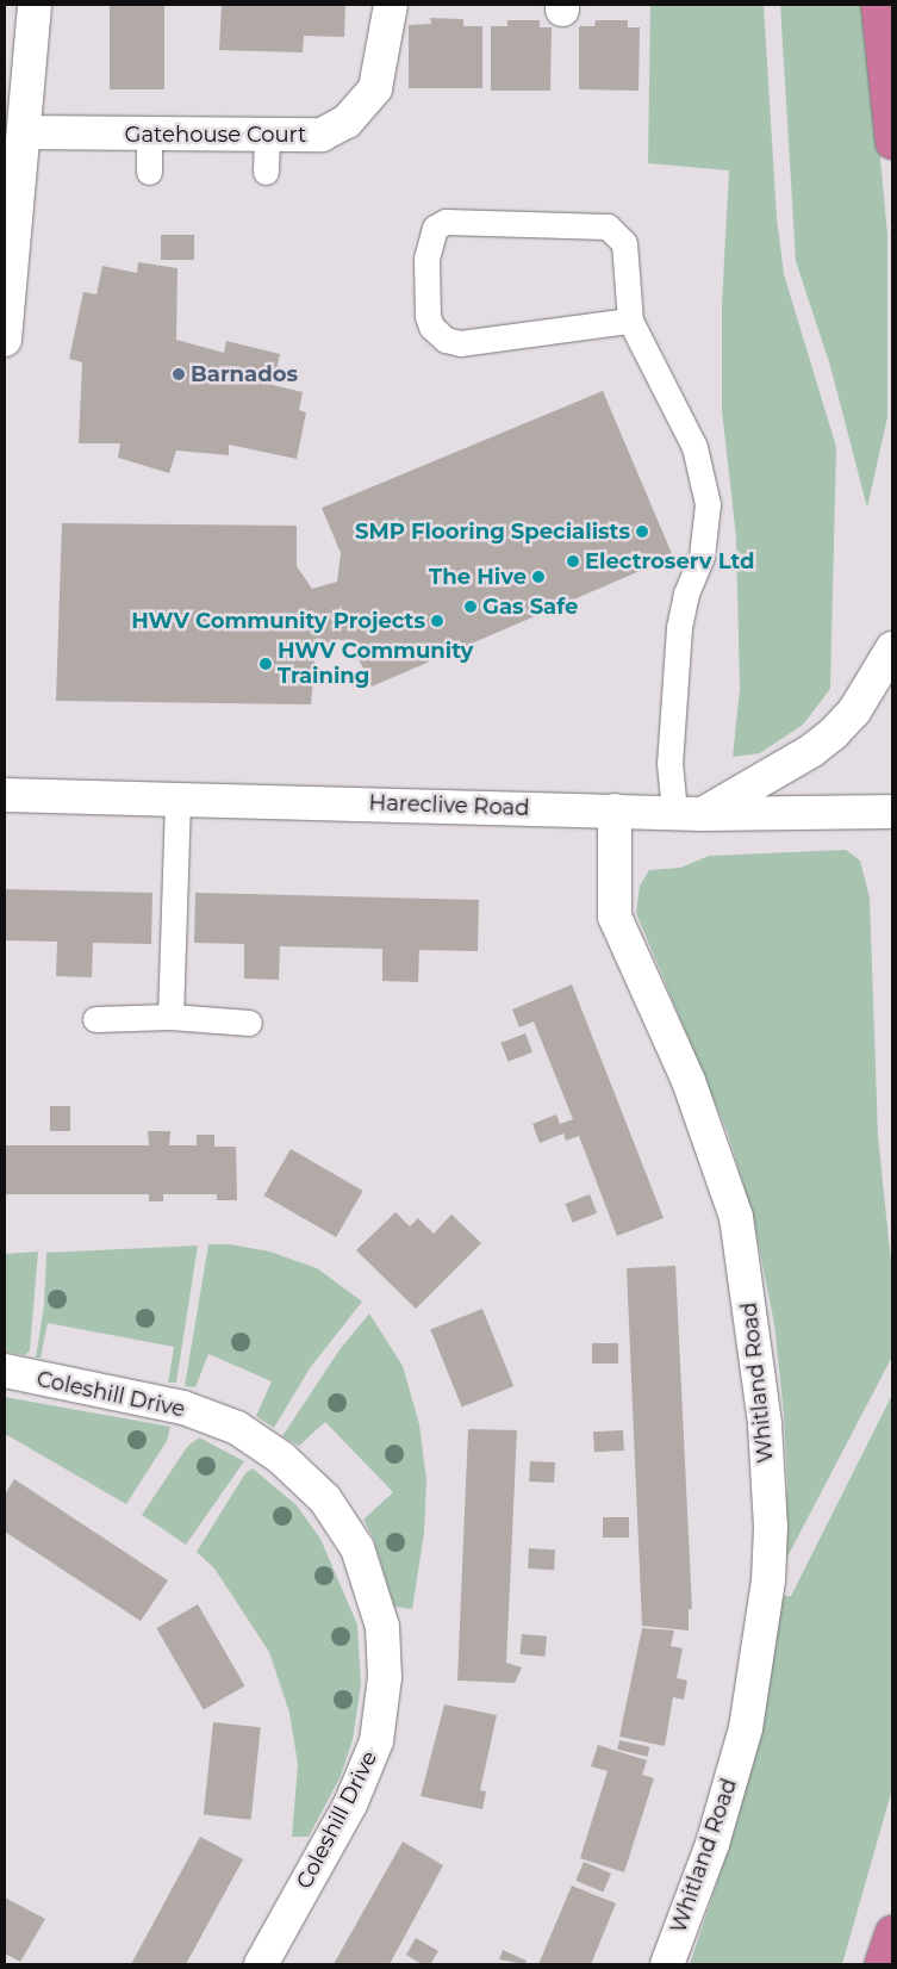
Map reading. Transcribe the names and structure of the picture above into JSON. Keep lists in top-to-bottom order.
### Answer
{
  "streets": {
    "street": [
      "Gatehouse Court",
      "Hareclive Road",
      "Whitland Road",
      "Coleshill Drive"
    ]
  },
  "crossings": [
    ["Hareclive Road", "Whitland Road"]
  ],
  "places": [
    "Barnados",
    "SMP Flooring Specialists",
    "Electroserv Ltd",
    "The Hive",
    "Gas Safe",
    "HWV Community Projects",
    "HWV Community Training"
  ]
}
